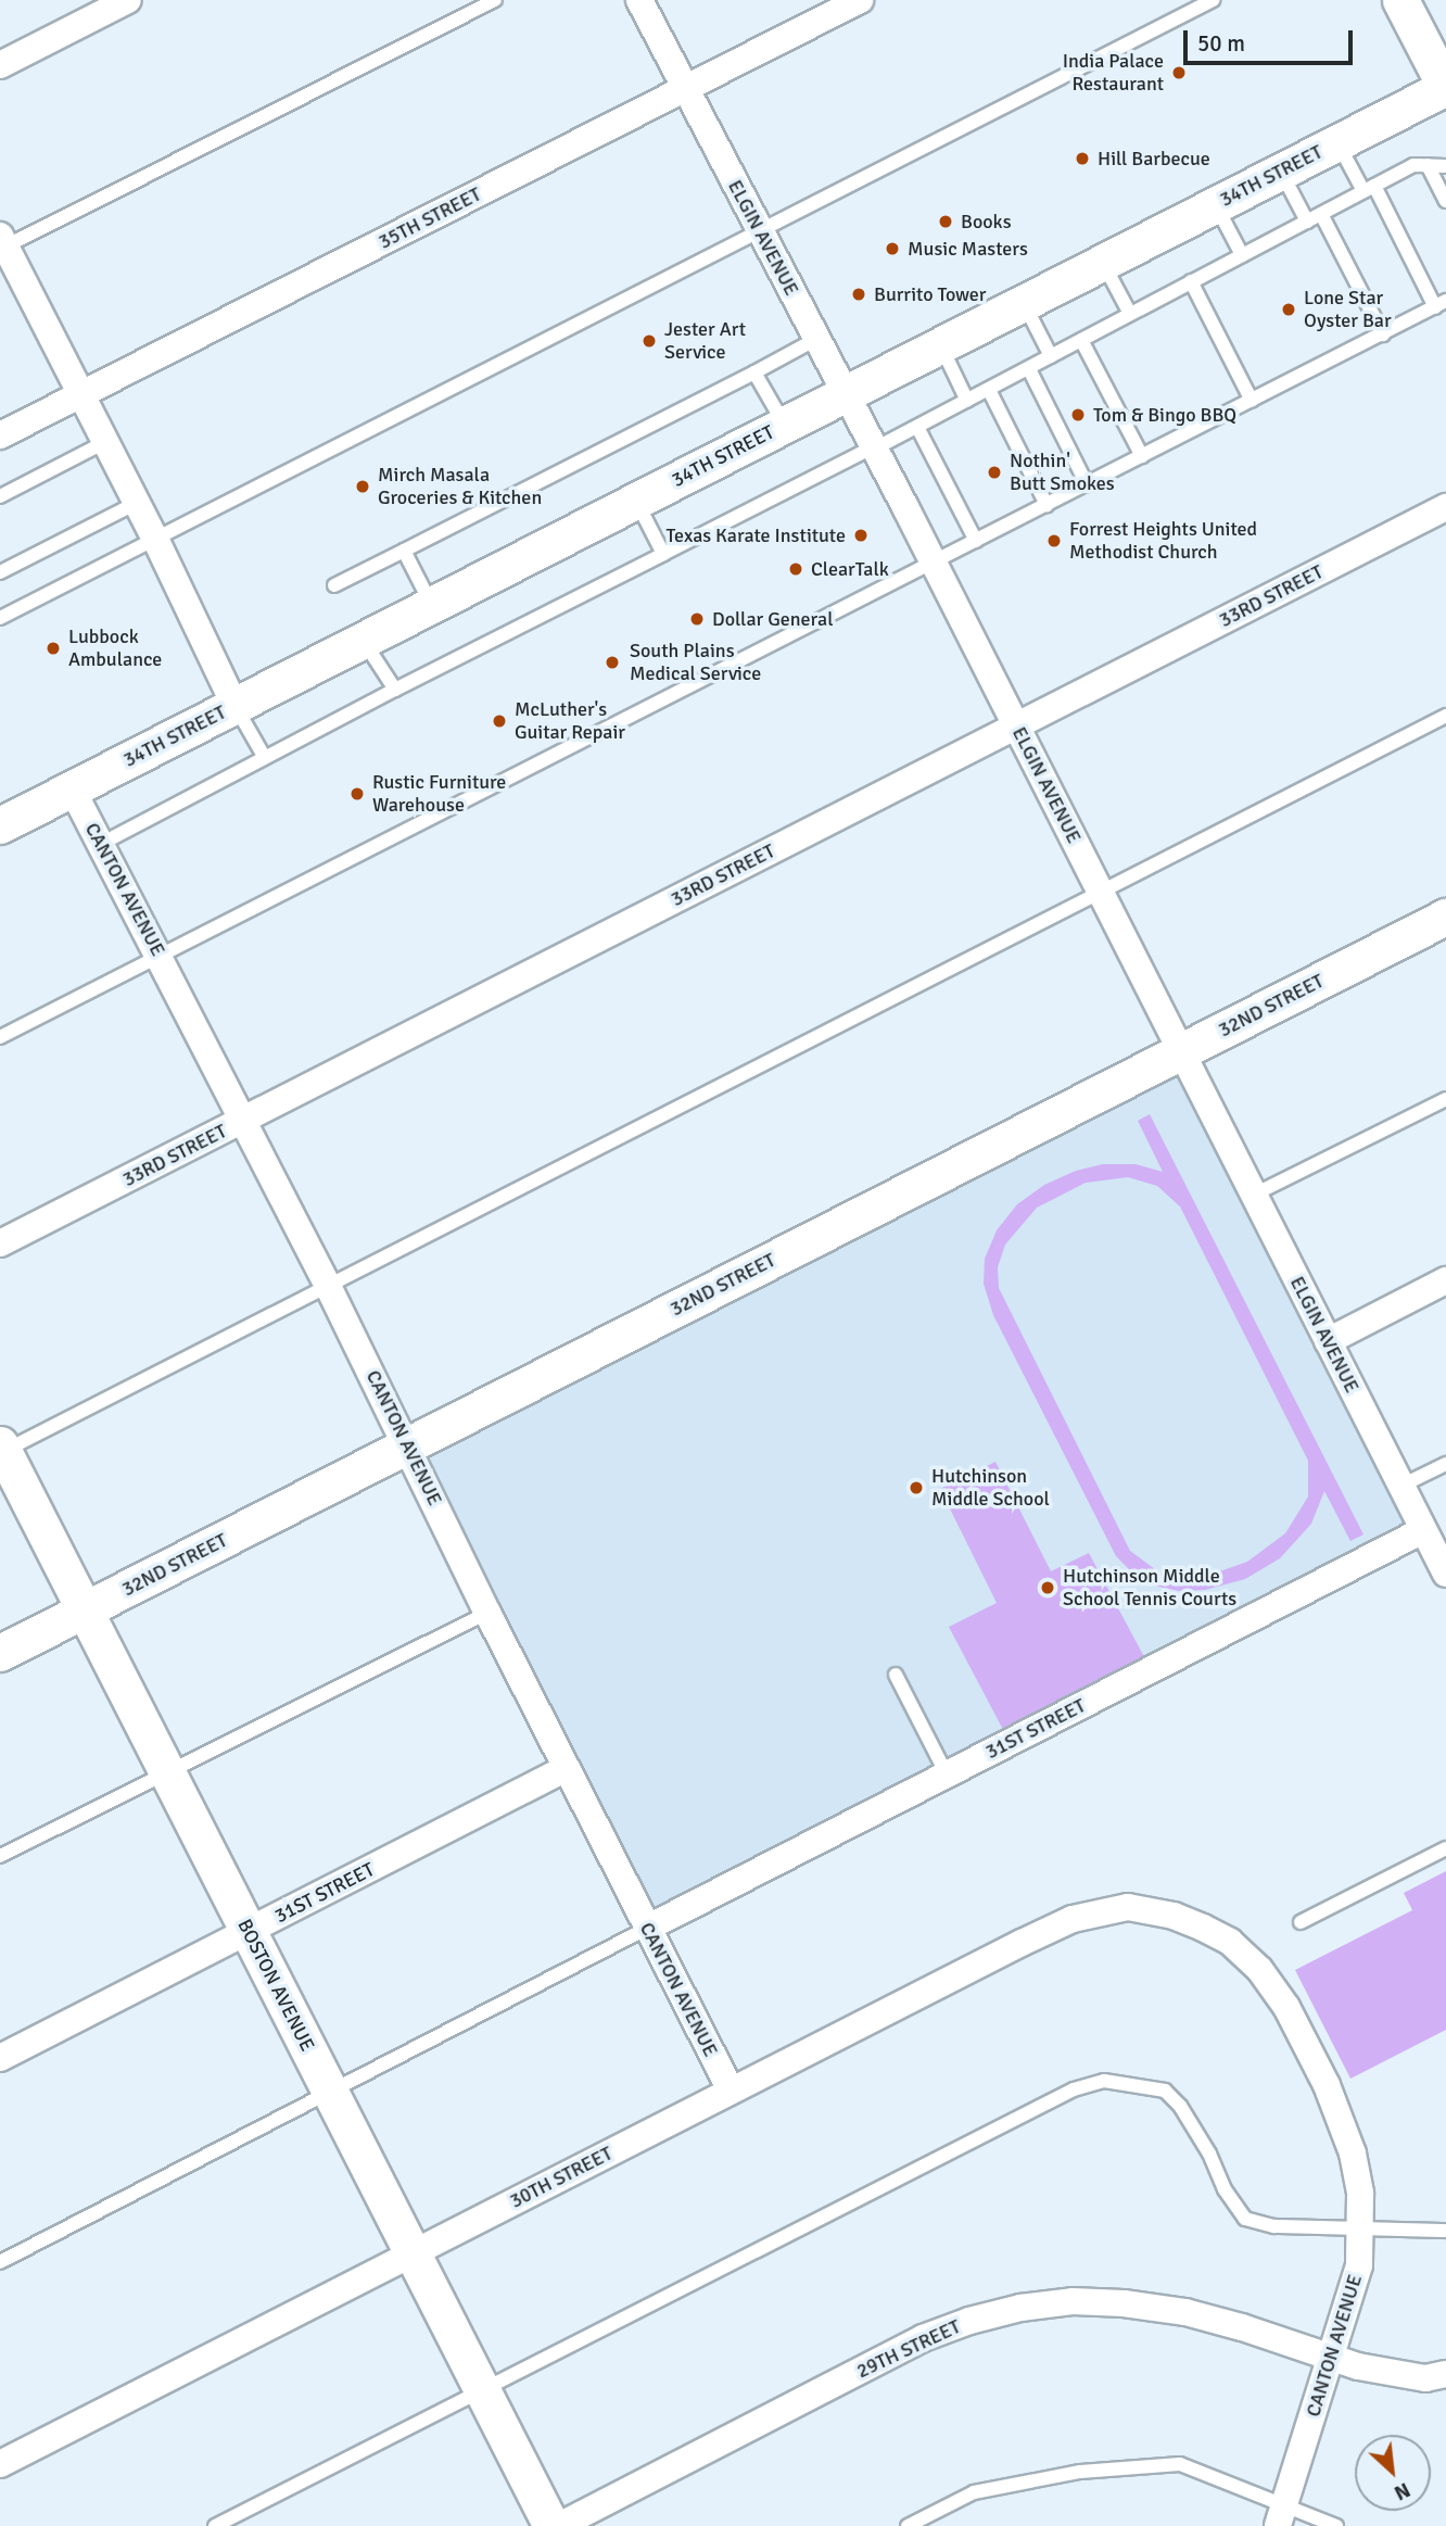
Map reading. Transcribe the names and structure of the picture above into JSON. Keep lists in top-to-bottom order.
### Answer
{
  "streets": {
    "street": [
      "34TH STREET",
      "35TH STREET",
      "ELGIN AVENUE",
      "33RD STREET",
      "CANTON AVENUE",
      "32ND STREET",
      "31ST STREET",
      "BOSTON AVENUE",
      "30TH STREET",
      "29TH STREET"
    ]
  },
  "crossings": [
    ["34TH STREET", "ELGIN AVENUE"],
    ["34TH STREET", "CANTON AVENUE"],
    ["35TH STREET", "ELGIN AVENUE"],
    ["ELGIN AVENUE", "33RD STREET"],
    ["ELGIN AVENUE", "32ND STREET"],
    ["ELGIN AVENUE", "31ST STREET"],
    ["33RD STREET", "CANTON AVENUE"],
    ["CANTON AVENUE", "32ND STREET"],
    ["CANTON AVENUE", "31ST STREET"],
    ["CANTON AVENUE", "30TH STREET"],
    ["CANTON AVENUE", "29TH STREET"],
    ["32ND STREET", "BOSTON AVENUE"],
    ["31ST STREET", "BOSTON AVENUE"],
    ["BOSTON AVENUE", "30TH STREET"]
  ],
  "places": [
    "India Palace Restaurant",
    "Hill Barbecue",
    "Books",
    "Music Masters",
    "Burrito Tower",
    "Lone Star Oyster Bar",
    "Jester Art Service",
    "Tom & Bingo BBQ",
    "Nothin' Butt Smokes",
    "Mirch Masala Groceries & Kitchen",
    "Texas Karate Institute",
    "Forrest Heights United Methodist Church",
    "ClearTalk",
    "Dollar General",
    "Lubbock Ambulance",
    "South Plains Medical Service",
    "McLuther's Guitar Repair",
    "Rustic Furniture Warehouse",
    "Hutchinson Middle School",
    "Hutchinson Middle School Tennis Courts"
  ],
  "scale_bar": "50 m",
  "north": "bottom right"
}
